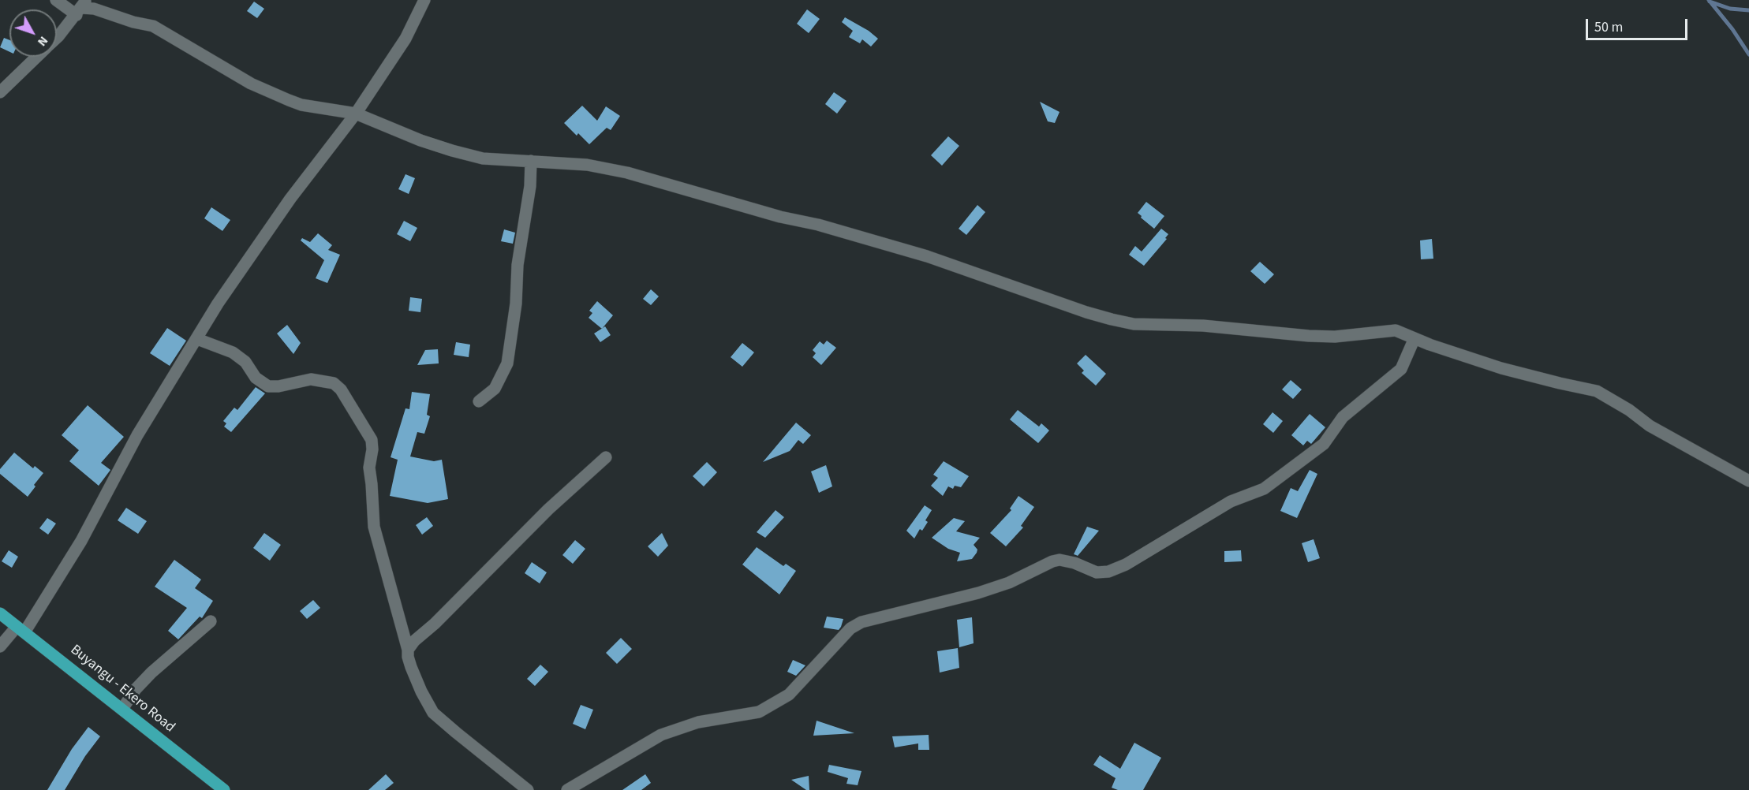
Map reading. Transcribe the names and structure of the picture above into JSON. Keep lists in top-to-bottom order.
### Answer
{
  "streets": {
    "main road": ["Buyangu - Ekero Road"]
  },
  "scale_bar": "50 m",
  "north": "bottom right"
}
